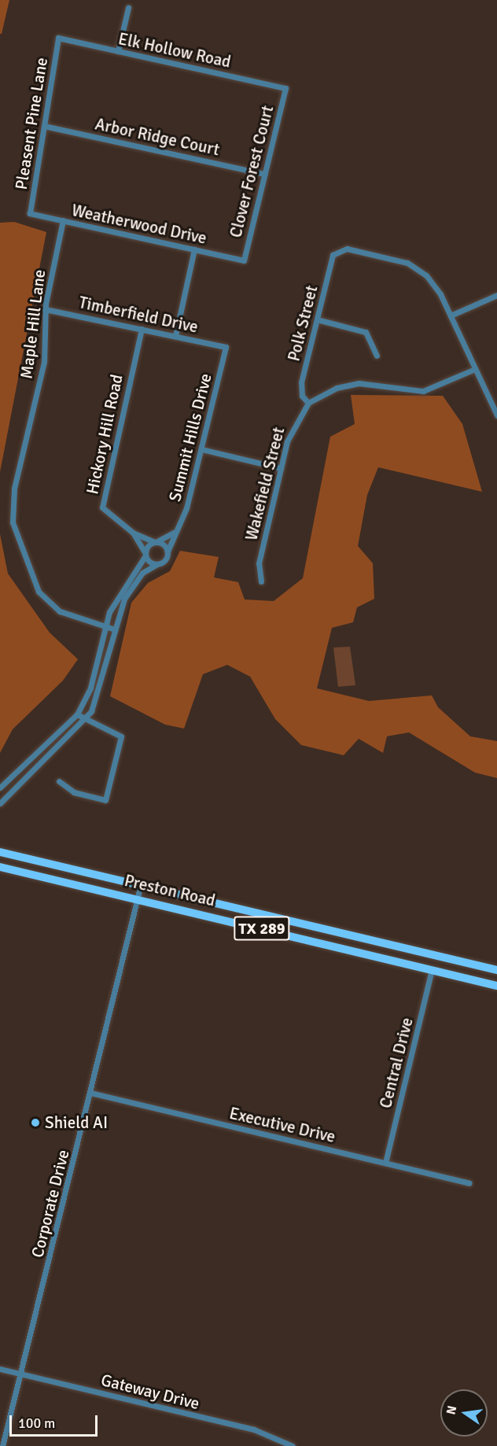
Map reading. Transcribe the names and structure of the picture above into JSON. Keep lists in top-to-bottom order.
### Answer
{
  "streets": {
    "main road": ["Preston Road", "TX 289"],
    "street": [
      "Elk Hollow Road",
      "Pleasent Pine Lane",
      "Arbor Ridge Court",
      "Clover Forest Court",
      "Weatherwood Drive",
      "Timberfield Drive",
      "Polk Street",
      "Maple Hill Lane",
      "Hickory Hill Road",
      "Summit Hills Drive",
      "Wakefield Street",
      "Central Drive",
      "Executive Drive",
      "Corporate Drive",
      "Gateway Drive"
    ]
  },
  "crossings": [
    ["Elk Hollow Road", "Pleasent Pine Lane"],
    ["Elk Hollow Road", "Clover Forest Court"],
    ["Pleasent Pine Lane", "Arbor Ridge Court"],
    ["Pleasent Pine Lane", "Weatherwood Drive"],
    ["Arbor Ridge Court", "Clover Forest Court"],
    ["Clover Forest Court", "Weatherwood Drive"],
    ["Weatherwood Drive", "Maple Hill Lane"],
    ["Timberfield Drive", "Maple Hill Lane"],
    ["Timberfield Drive", "Hickory Hill Road"],
    ["Timberfield Drive", "Summit Hills Drive"],
    ["Polk Street", "Wakefield Street"],
    ["Hickory Hill Road", "Summit Hills Drive"],
    ["Preston Road", "Central Drive"],
    ["Preston Road", "Corporate Drive"],
    ["Central Drive", "Executive Drive"],
    ["Executive Drive", "Corporate Drive"],
    ["Corporate Drive", "Gateway Drive"]
  ],
  "places": ["Shield AI"],
  "scale_bar": "100 m",
  "north": "left"
}
